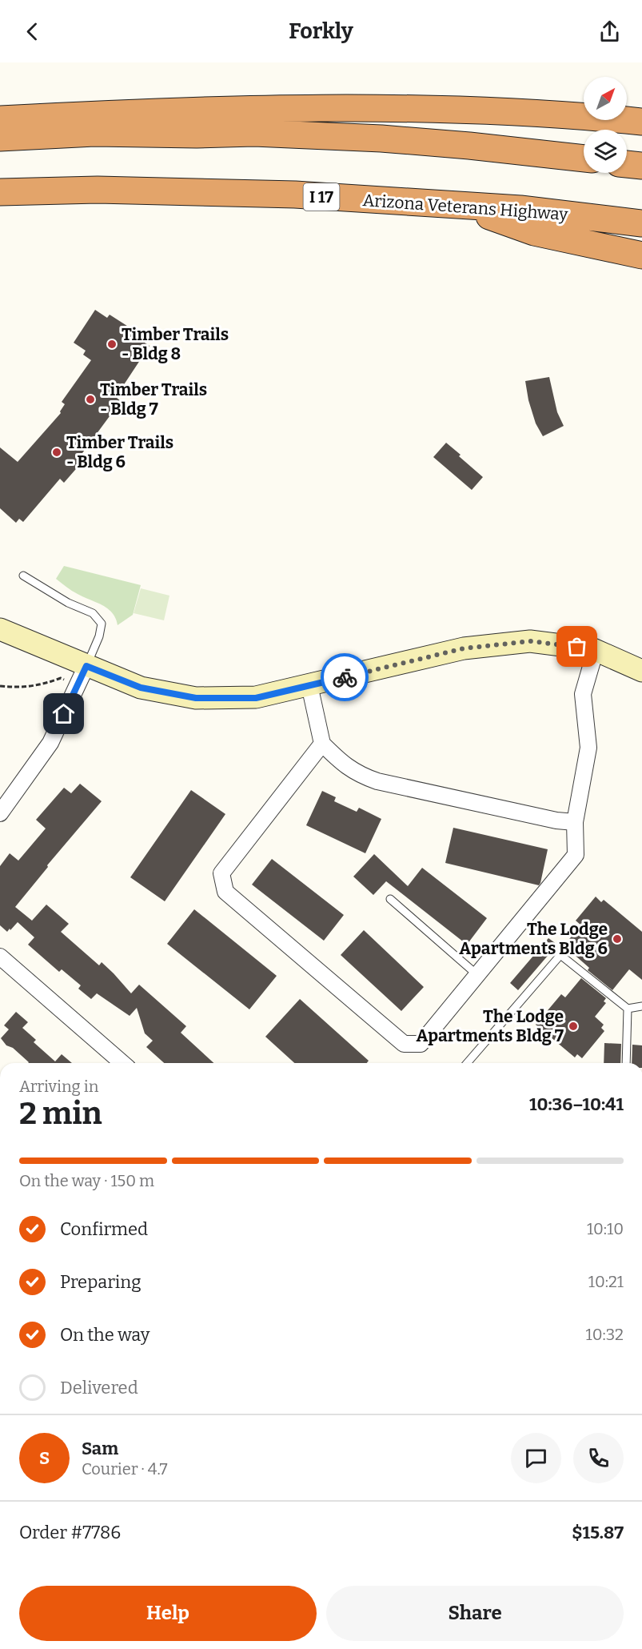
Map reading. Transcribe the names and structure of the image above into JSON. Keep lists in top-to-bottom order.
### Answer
{
  "streets": {
    "highway": ["I 17", "Arizona Veterans Highway"]
  },
  "places": [
    "Timber Trails - Bldg 8",
    "Timber Trails - Bldg 7",
    "Timber Trails - Bldg 6",
    "The Lodge Apartments Bldg 6",
    "The Lodge Apartments Bldg 7"
  ],
  "north": "top right",
  "page": {
    "header": "Forkly",
    "heading": ["2 min", "Arriving in", "10:36–10:41"],
    "panel": [
      "Sam",
      "Courier · 4.7",
      "Order #7786",
      "$15.87"
    ],
    "bar": "On the way · 150 m",
    "list": [
      ["Confirmed", "10:10"],
      ["Preparing", "10:21"],
      ["On the way", "10:32"],
      "Delivered"
    ],
    "round": "S",
    "buttons": ["Help", "Share"]
  }
}
